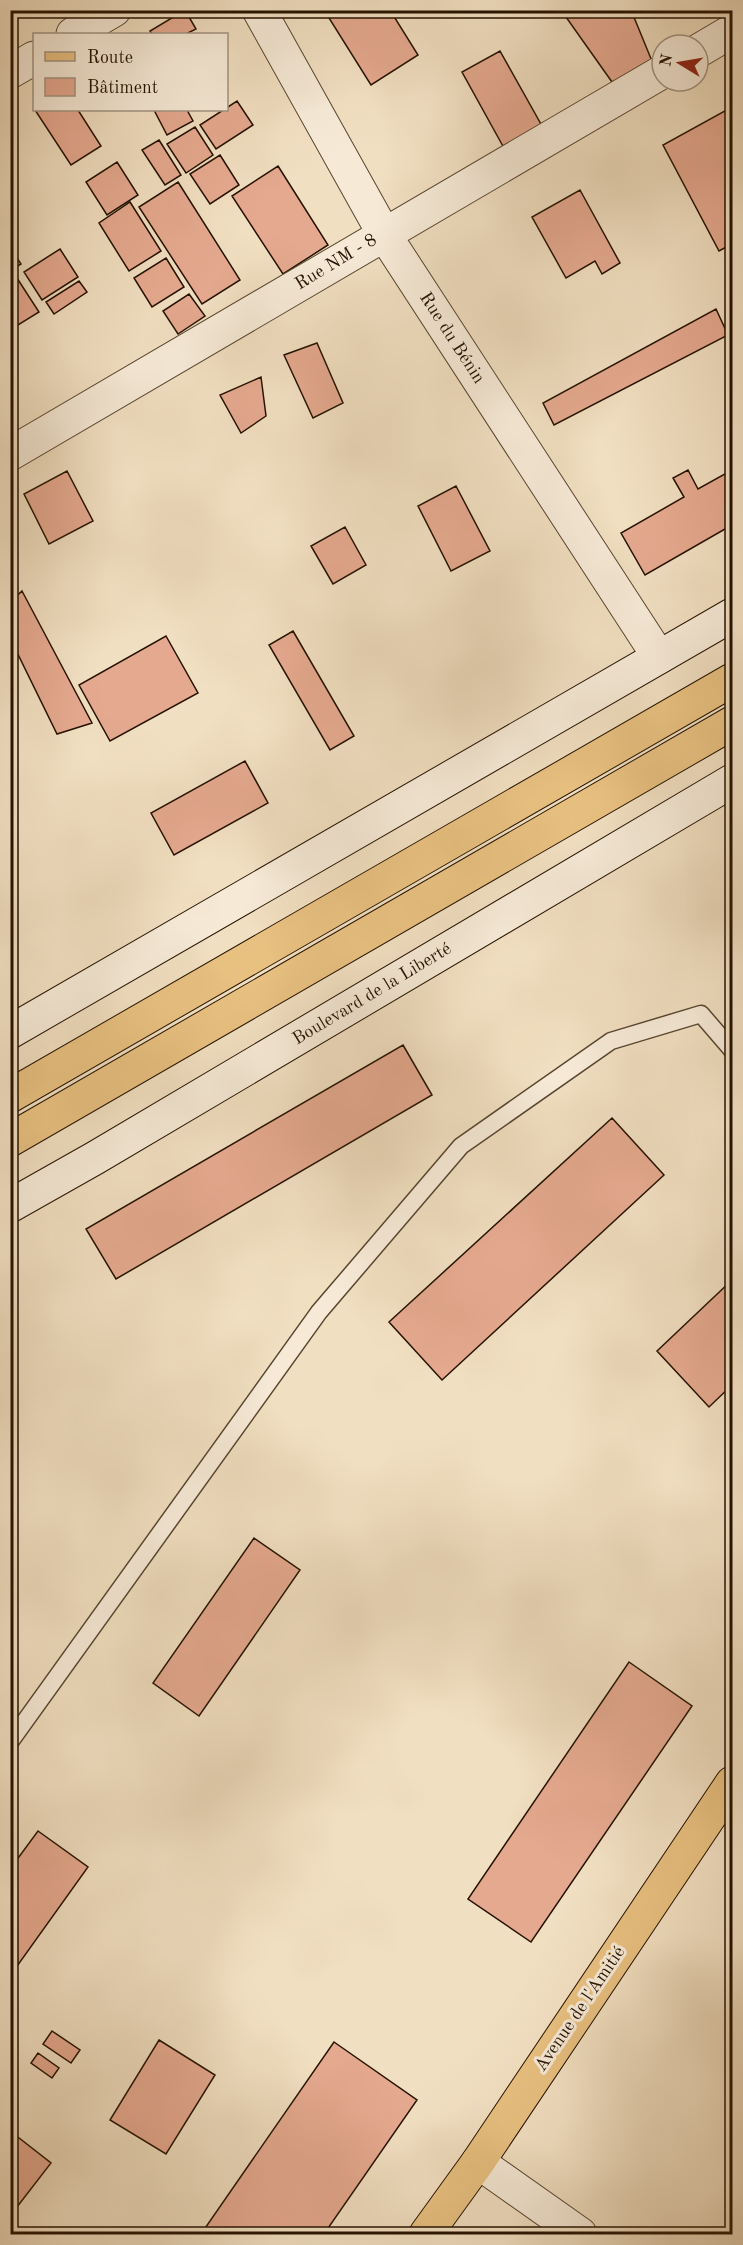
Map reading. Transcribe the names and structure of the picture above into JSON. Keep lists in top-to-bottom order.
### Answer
{
  "streets": {
    "main road": ["Avenue de l'Amitié"],
    "street": ["Rue NM - 8", "Rue du Bénin", "Boulevard de la Liberté"]
  },
  "crossings": [
    ["Rue NM - 8", "Rue du Bénin"]
  ],
  "legend": ["Route", "Bâtiment"],
  "north": "left"
}
